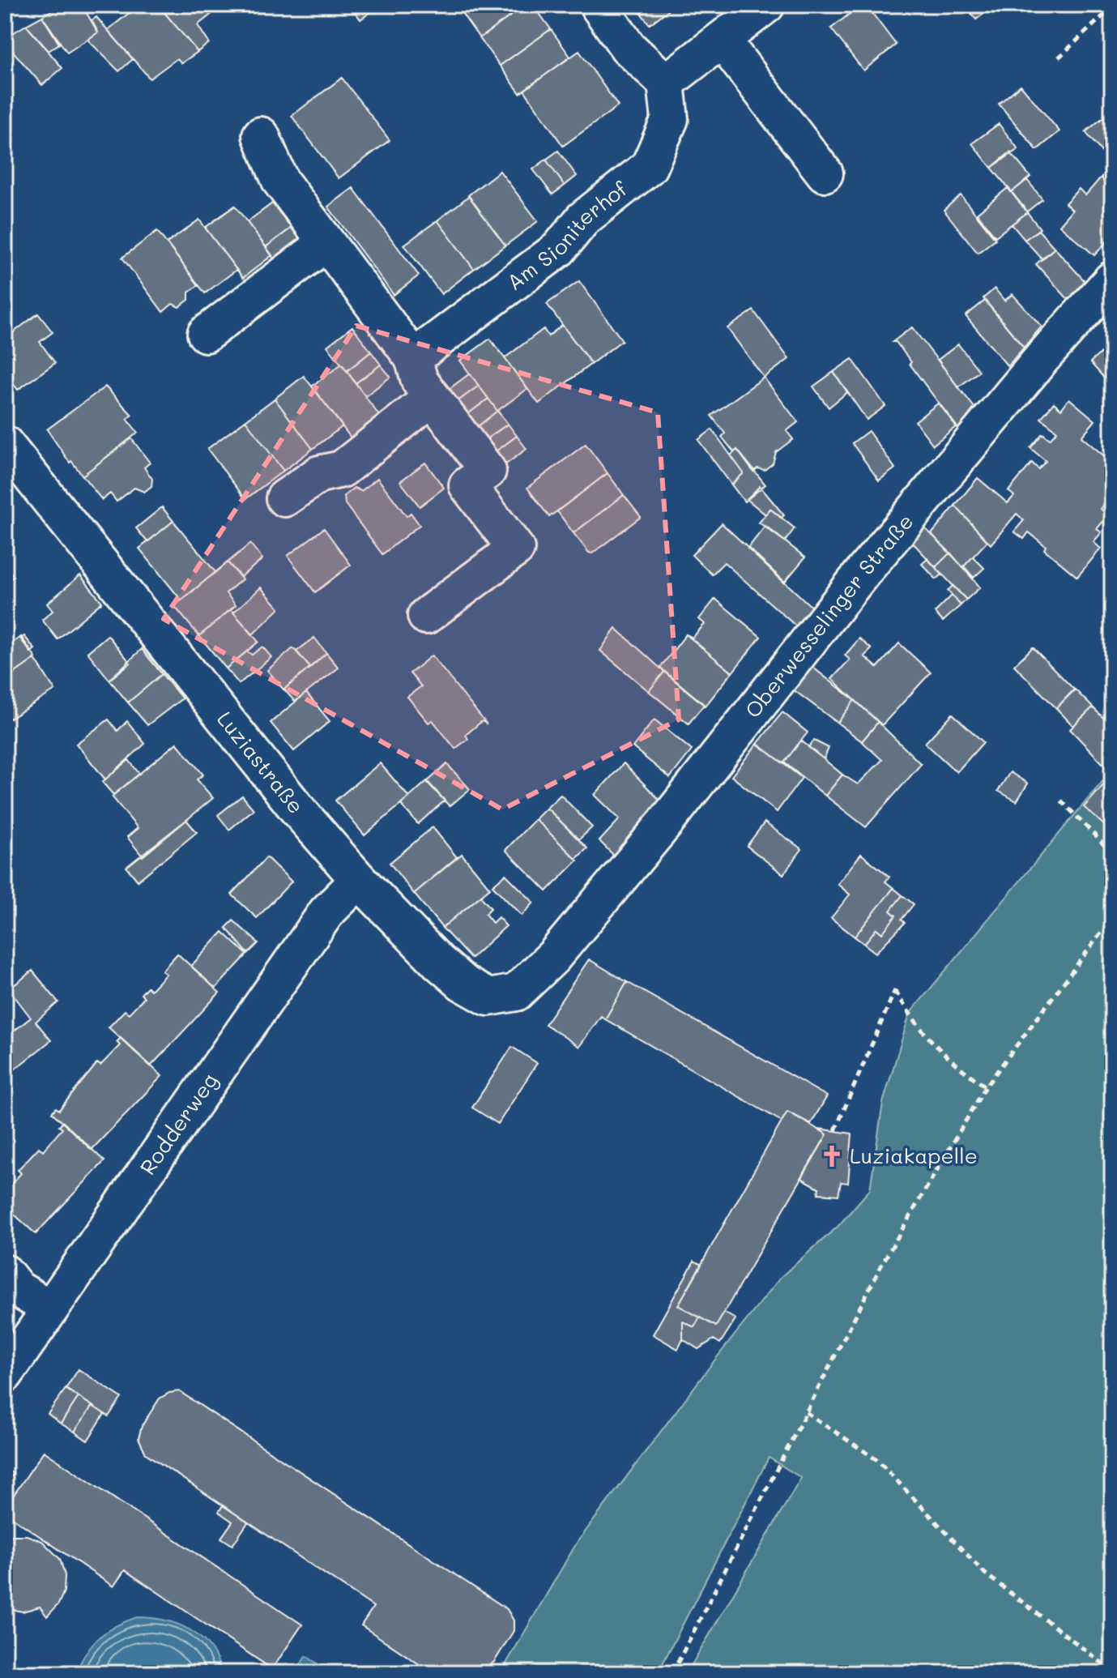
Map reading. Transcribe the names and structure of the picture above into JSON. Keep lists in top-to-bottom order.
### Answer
{
  "streets": {
    "street": [
      "Am Sioniterhof",
      "Oberwesselinger Straße",
      "Luziastraße",
      "Rodderweg"
    ]
  },
  "crossings": [
    ["Oberwesselinger Straße", "Luziastraße"],
    ["Luziastraße", "Rodderweg"]
  ],
  "places": {
    "church": ["Luziakapelle"]
  }
}
